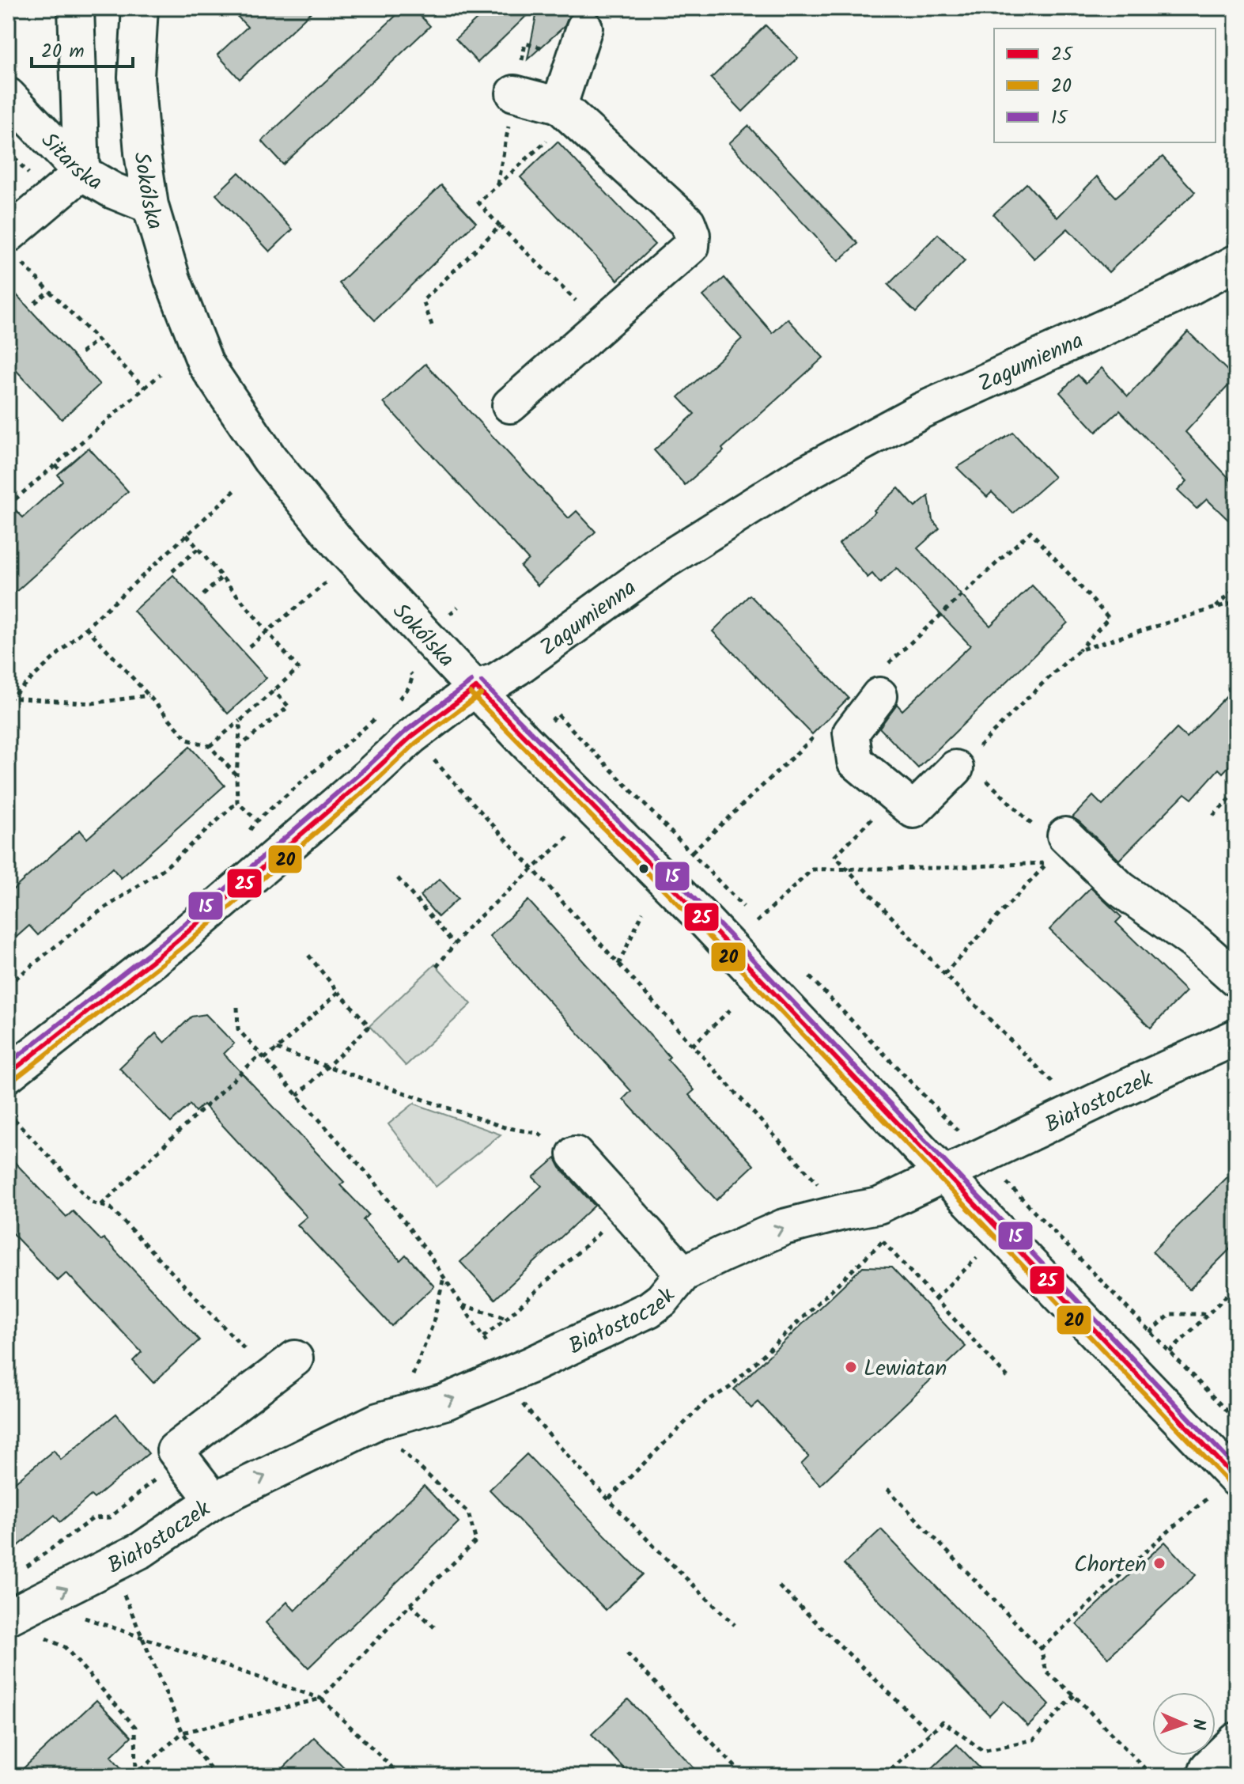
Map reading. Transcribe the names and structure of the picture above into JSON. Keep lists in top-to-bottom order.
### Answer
{
  "streets": {
    "street": [
      "Sitarska",
      "Sokólska",
      "Zagumienna",
      "Białostoczek"
    ]
  },
  "crossings": [
    ["Sitarska", "Sokólska"],
    ["Sokólska", "Zagumienna"],
    ["Sokólska", "Białostoczek"]
  ],
  "one_way": ["Białostoczek"],
  "places": ["Lewiatan", "Chorten"],
  "lines": ["transit line 15", "transit line 25", "transit line 20"],
  "legend": ["25", "20", "15"],
  "scale_bar": "20 m",
  "north": "right"
}
